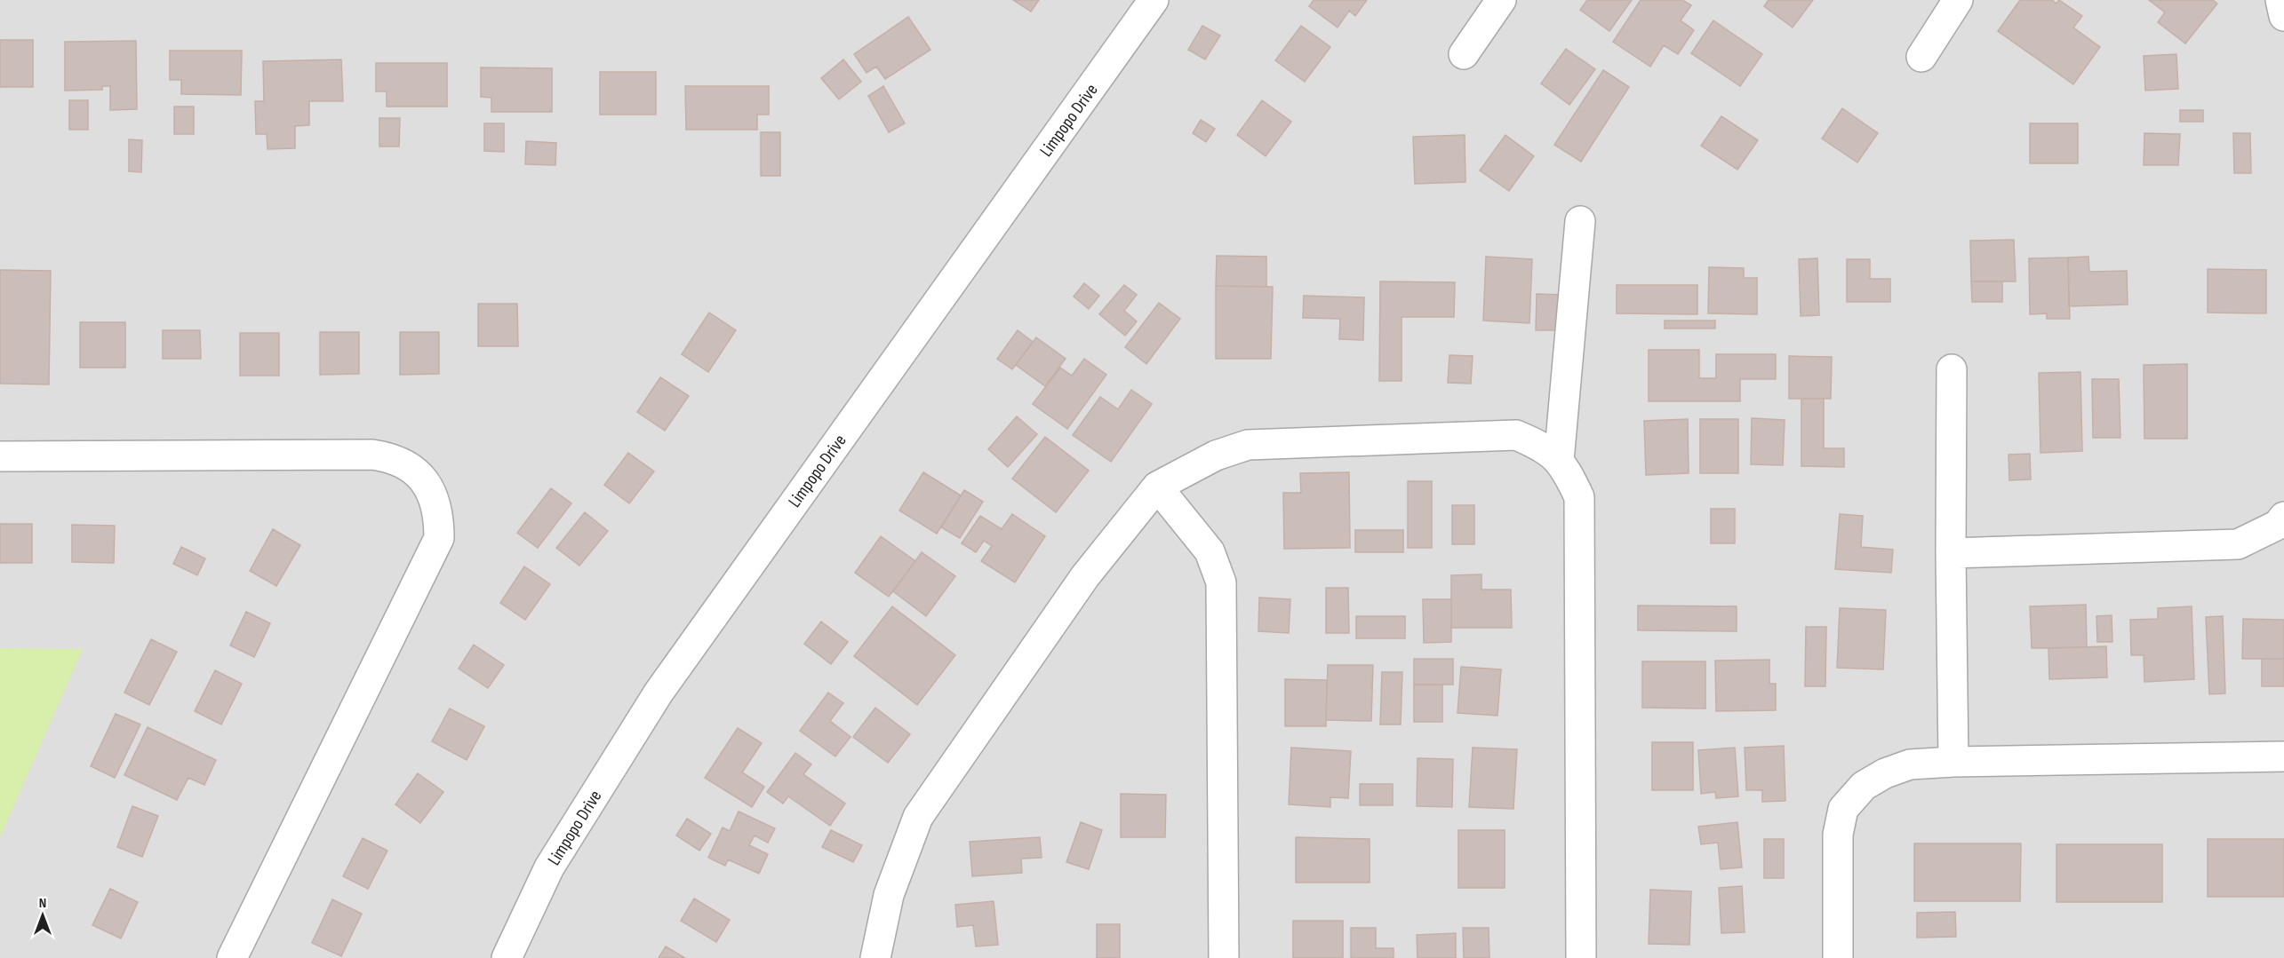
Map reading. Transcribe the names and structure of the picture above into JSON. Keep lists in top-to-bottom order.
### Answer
{
  "streets": {
    "street": ["Limpopo Drive"]
  },
  "north": "top"
}
